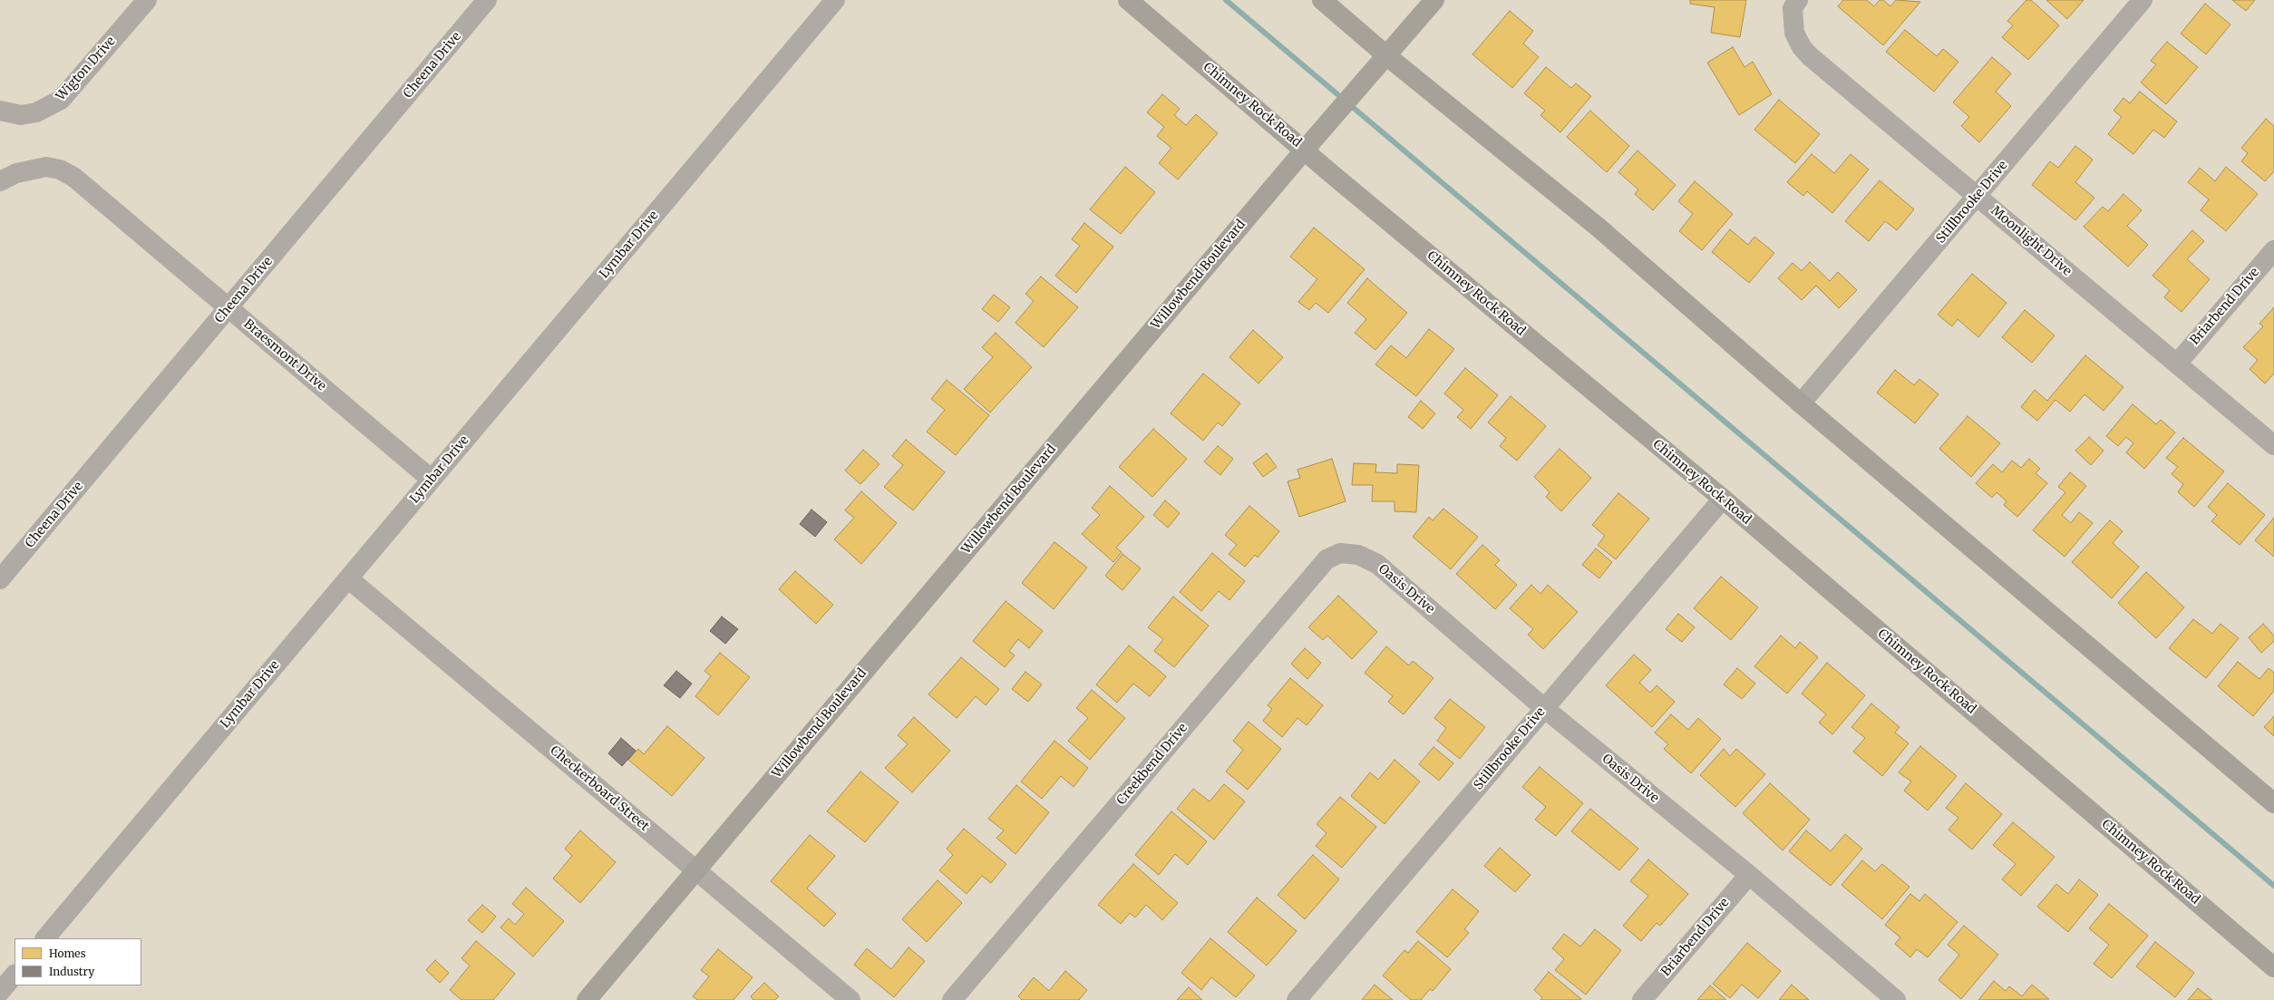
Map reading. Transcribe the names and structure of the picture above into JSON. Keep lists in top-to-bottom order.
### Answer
{
  "streets": {
    "main road": ["Chimney Rock Road", "Willowbend Boulevard"],
    "street": [
      "Cheena Drive",
      "Wigton Drive",
      "Stillbrooke Drive",
      "Moonlight Drive",
      "Lymbar Drive",
      "Briarbend Drive",
      "Braesmont Drive",
      "Oasis Drive",
      "Creekbend Drive",
      "Checkerboard Street"
    ]
  },
  "crossings": [
    ["Cheena Drive", "Braesmont Drive"],
    ["Chimney Rock Road", "Stillbrooke Drive"],
    ["Chimney Rock Road", "Willowbend Boulevard"],
    ["Stillbrooke Drive", "Moonlight Drive"],
    ["Stillbrooke Drive", "Oasis Drive"],
    ["Moonlight Drive", "Briarbend Drive"],
    ["Lymbar Drive", "Braesmont Drive"],
    ["Lymbar Drive", "Checkerboard Street"],
    ["Willowbend Boulevard", "Checkerboard Street"],
    ["Briarbend Drive", "Oasis Drive"],
    ["Oasis Drive", "Creekbend Drive"]
  ],
  "legend": ["Homes", "Industry"]
}
